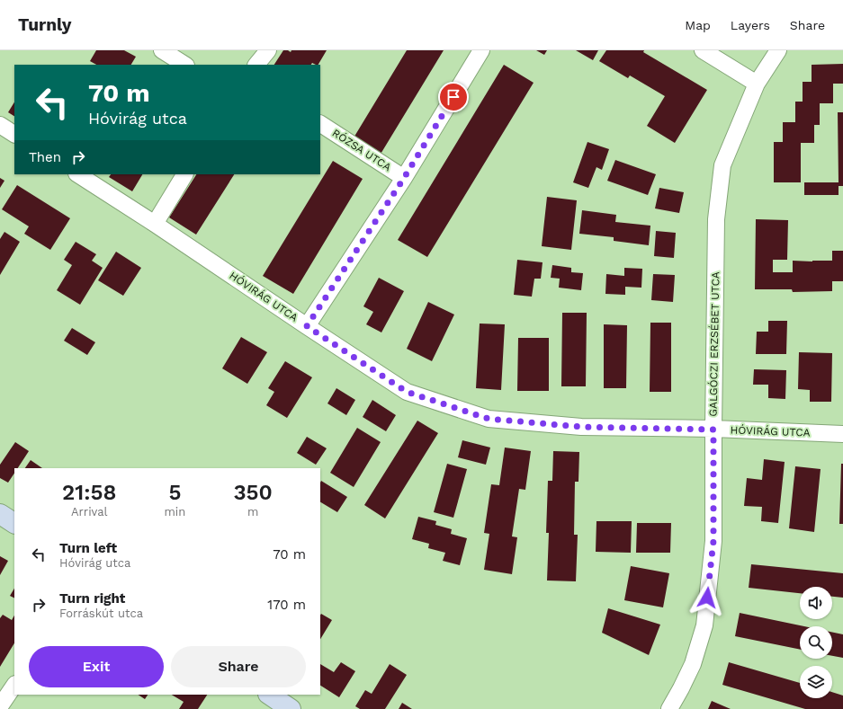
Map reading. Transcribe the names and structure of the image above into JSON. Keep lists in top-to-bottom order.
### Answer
{
  "streets": {
    "street": ["RÓZSA UTCA", "HÓVIRÁG UTCA", "GALGÓCZI ERZSÉBET UTCA"]
  },
  "crossings": [
    ["HÓVIRÁG UTCA", "GALGÓCZI ERZSÉBET UTCA"]
  ],
  "page": {
    "header": "Turnly",
    "nav": ["Map", "Layers", "Share"],
    "turn": ["70 m", "Hóvirág utca"],
    "then": "Then",
    "eta": [
      "21:58",
      "Arrival",
      "5",
      "min",
      "350",
      "m"
    ],
    "list": [
      {
        "name": "Turn left",
        "note": "Hóvirág utca",
        "value": "70 m"
      },
      {
        "name": "Turn right",
        "note": "Forráskút utca",
        "value": "170 m"
      }
    ],
    "buttons": ["Exit", "Share"]
  }
}
